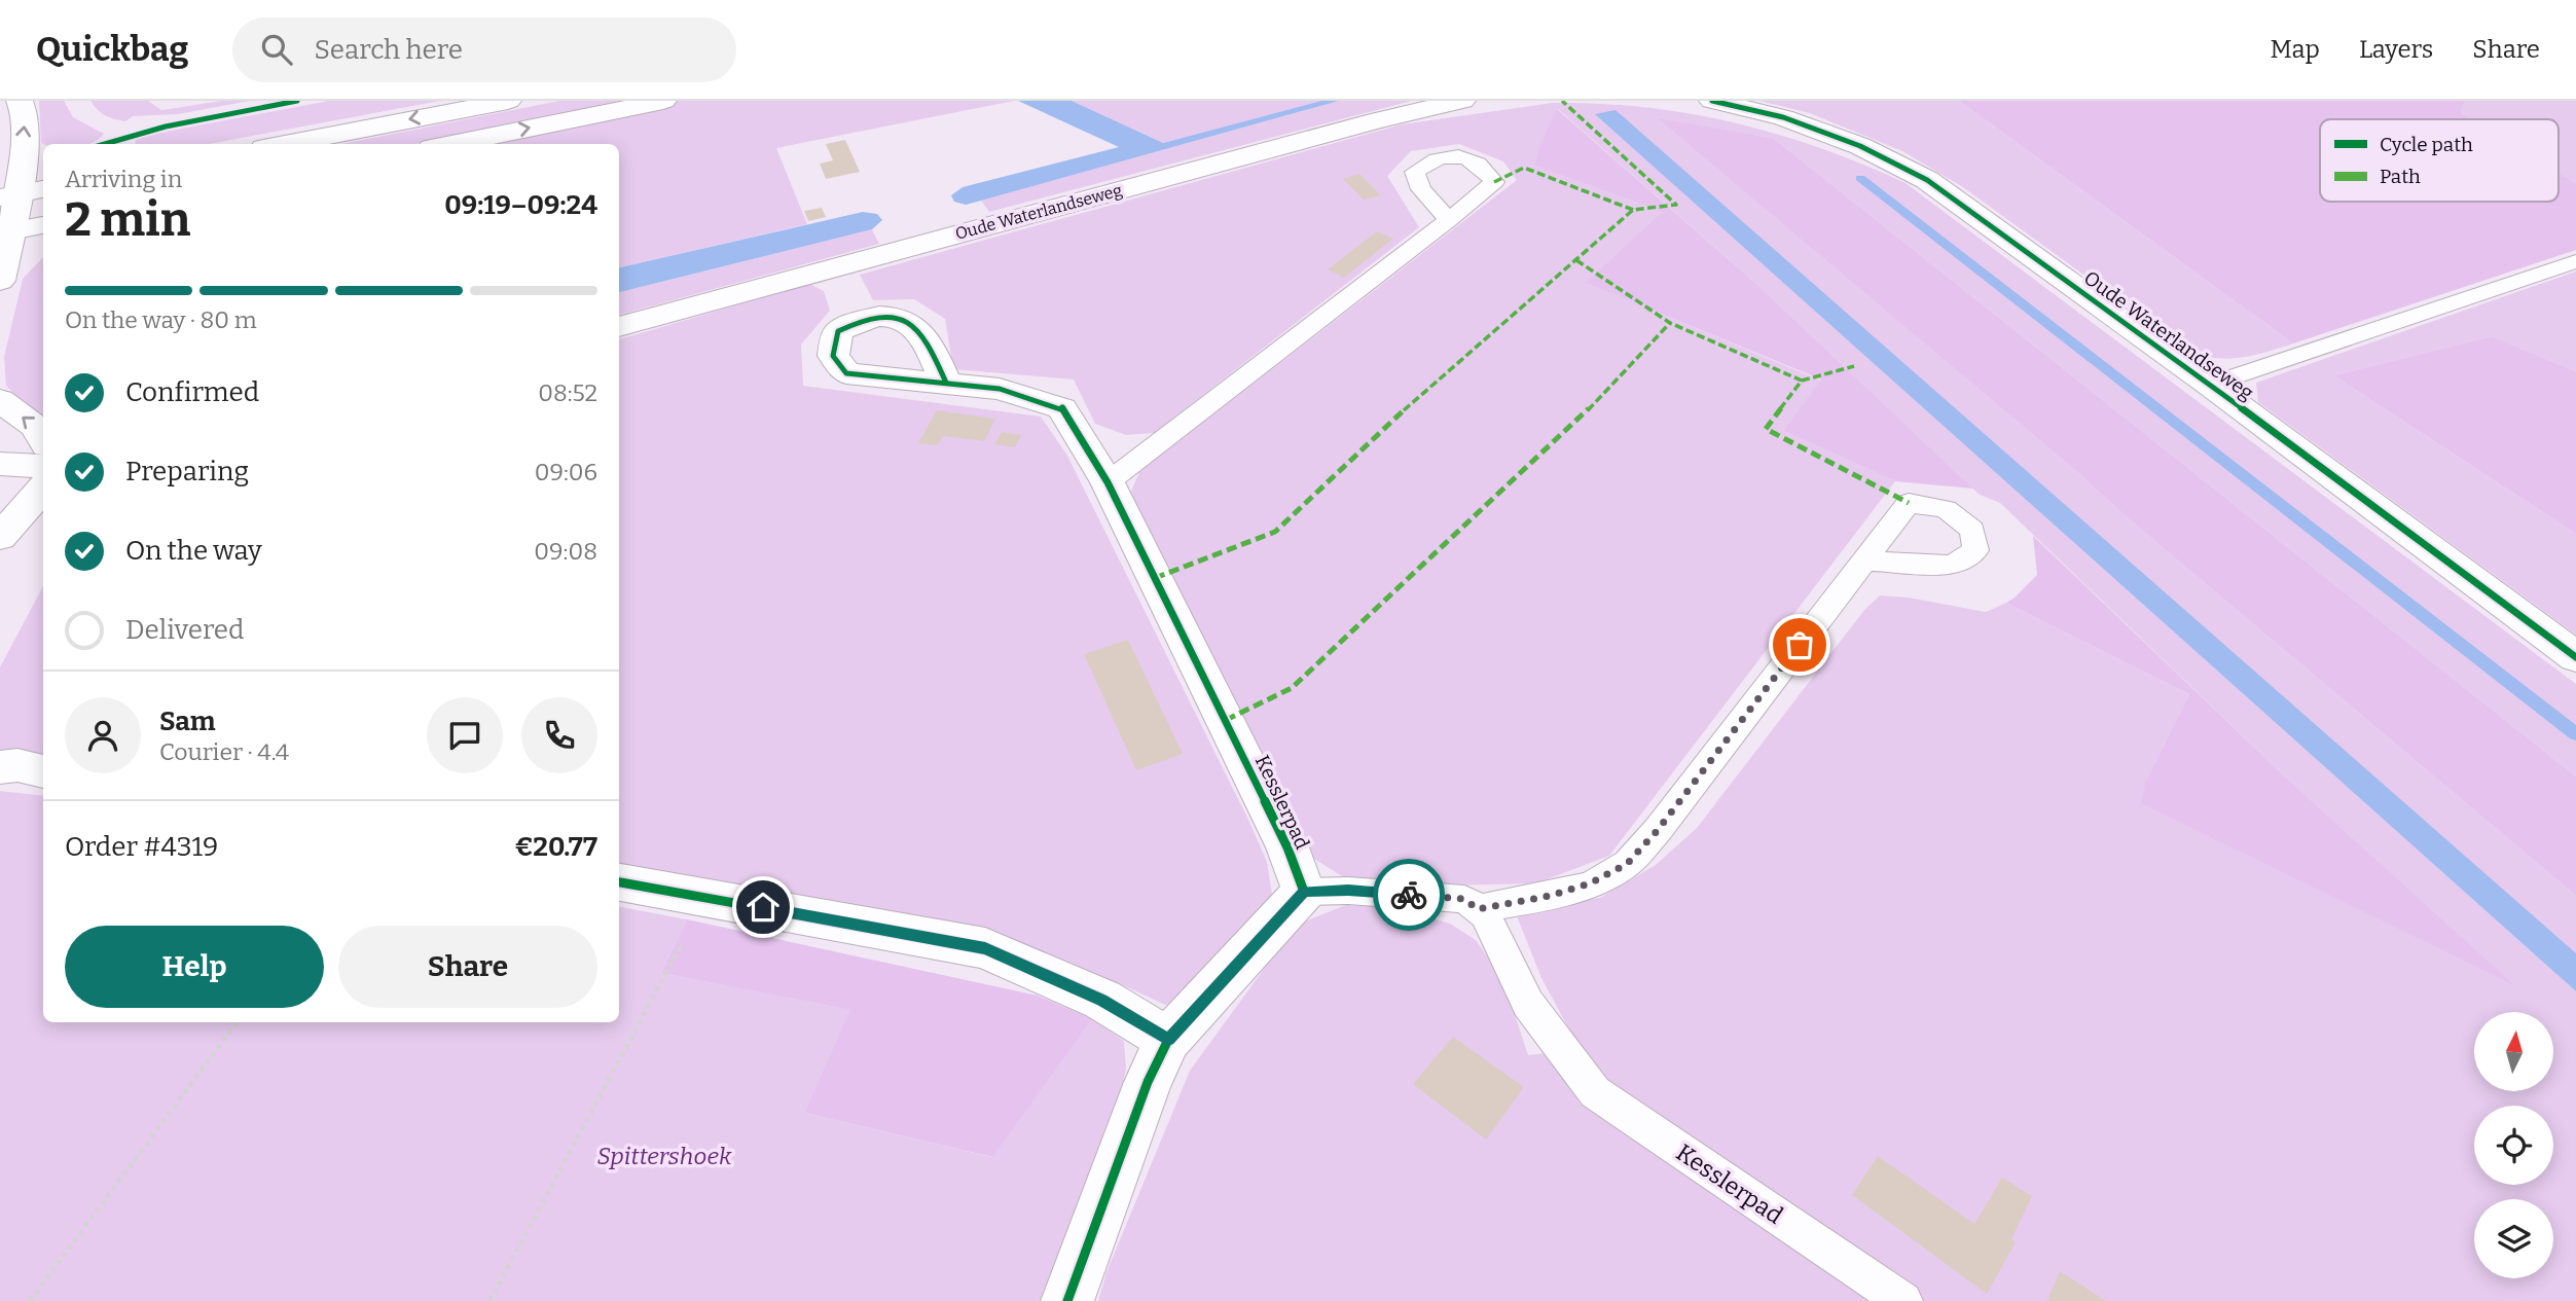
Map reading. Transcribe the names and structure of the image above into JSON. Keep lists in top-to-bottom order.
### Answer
{
  "streets": {
    "street": ["Oude Waterlandseweg", "Kesslerpad"]
  },
  "parks": ["Spittershoek"],
  "legend": ["Cycle path", "Path"],
  "north": "top",
  "page": {
    "header": "Quickbag",
    "search": "Search here",
    "nav": ["Map", "Layers", "Share"],
    "heading": ["2 min", "Arriving in", "09:19–09:24"],
    "panel": [
      "Sam",
      "Courier · 4.4",
      "Order #4319",
      "€20.77"
    ],
    "bar": "On the way · 80 m",
    "list": [
      ["Confirmed", "08:52"],
      ["Preparing", "09:06"],
      ["On the way", "09:08"],
      "Delivered"
    ],
    "buttons": ["Help", "Share"]
  }
}
